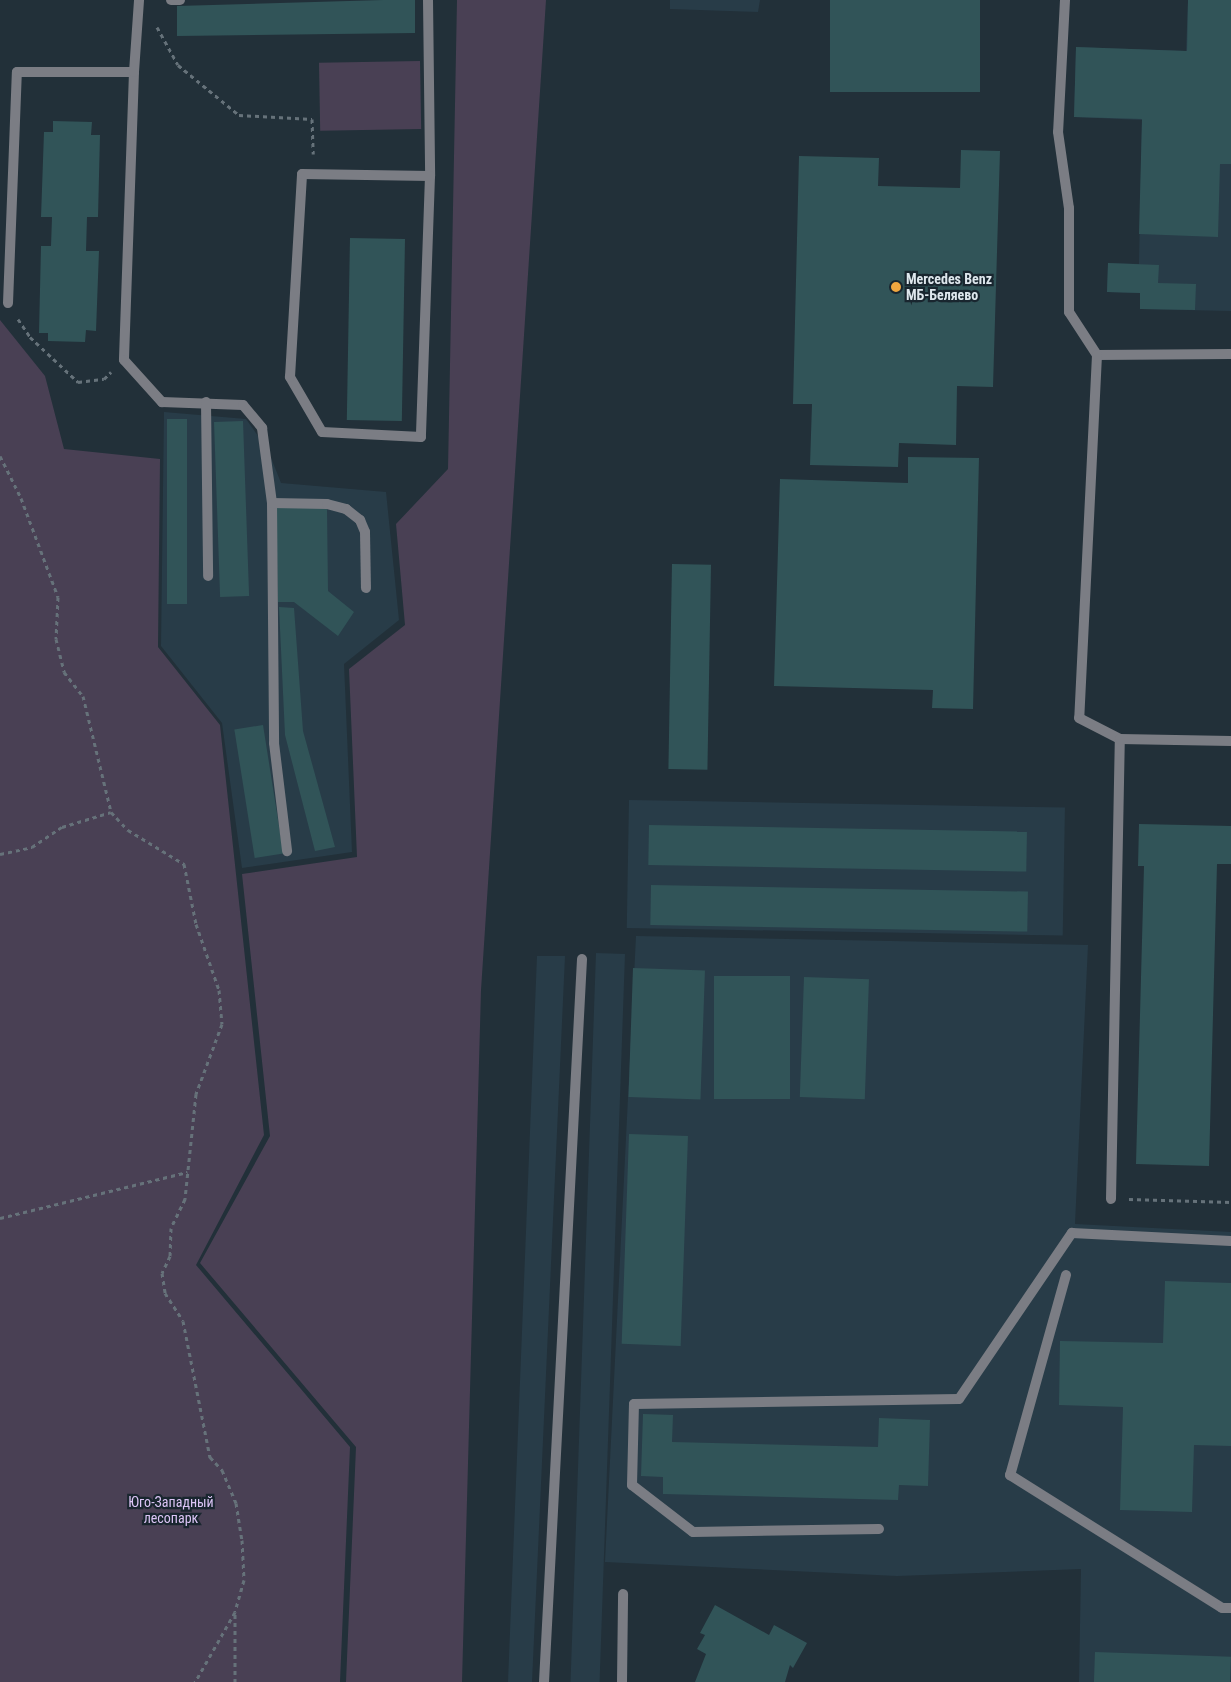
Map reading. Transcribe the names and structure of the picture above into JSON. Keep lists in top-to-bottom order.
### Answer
{
  "parks": ["Юго-Западный лесопарк"],
  "places": ["Mercedes Benz МБ-Беляево"]
}
